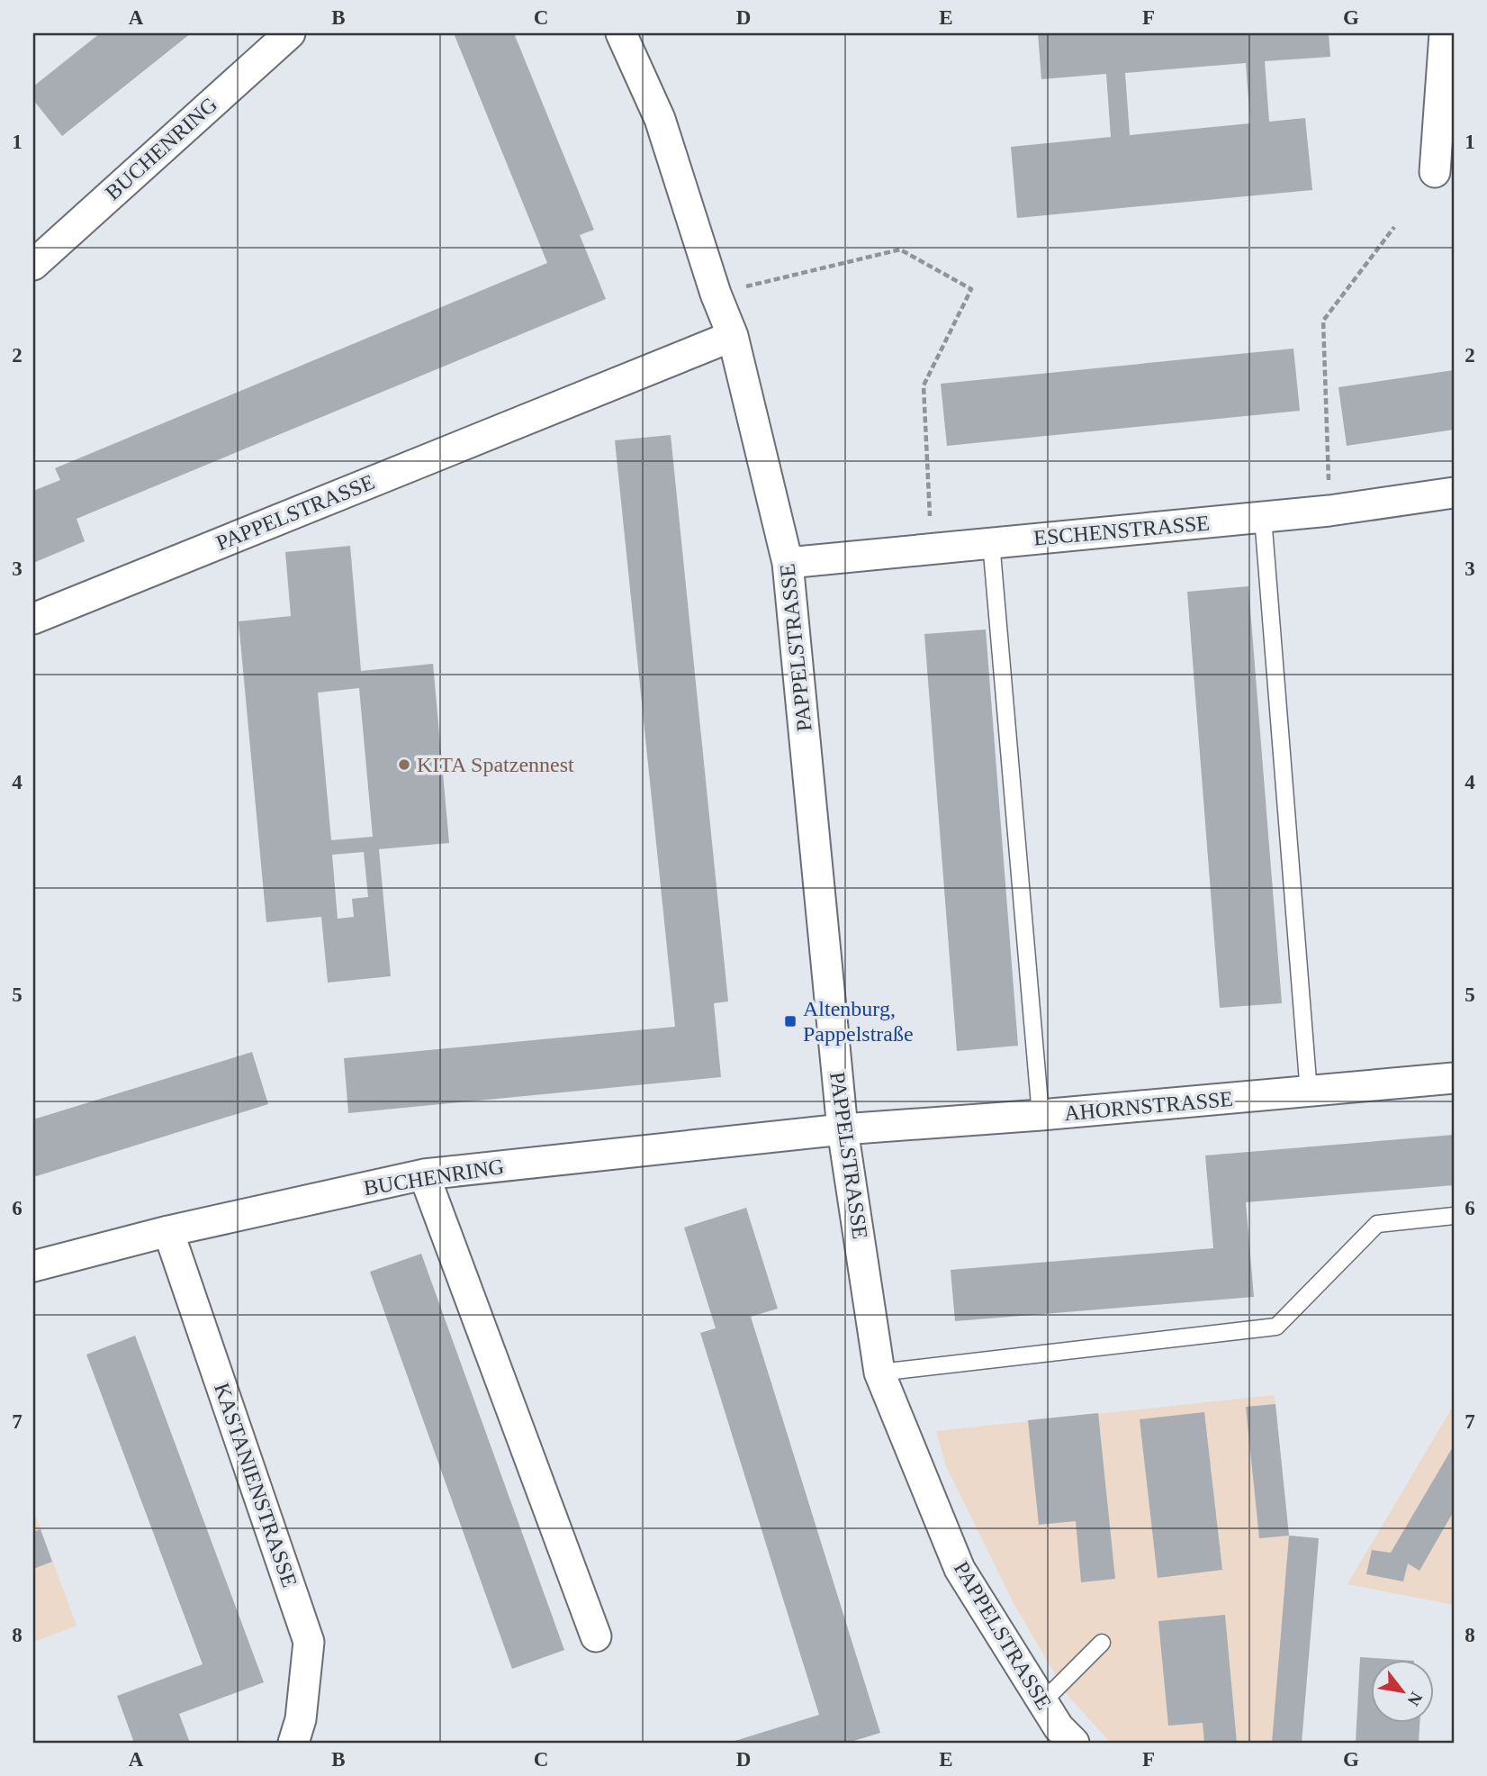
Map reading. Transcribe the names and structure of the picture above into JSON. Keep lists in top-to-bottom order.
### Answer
{
  "streets": {
    "street": [
      "BUCHENRING",
      "PAPPELSTRASSE",
      "ESCHENSTRASSE",
      "AHORNSTRASSE",
      "KASTANIENSTRASSE"
    ]
  },
  "crossings": [
    ["BUCHENRING", "PAPPELSTRASSE"],
    ["BUCHENRING", "AHORNSTRASSE"],
    ["BUCHENRING", "KASTANIENSTRASSE"],
    ["PAPPELSTRASSE", "ESCHENSTRASSE"],
    ["PAPPELSTRASSE", "AHORNSTRASSE"]
  ],
  "places": {
    "other": ["KITA Spatzennest"],
    "transit": ["Altenburg, Pappelstraße"]
  },
  "north": "bottom right",
  "grid": {
    "columns": [
      "A",
      "B",
      "C",
      "D",
      "E",
      "F",
      "G"
    ],
    "rows": [
      "1",
      "2",
      "3",
      "4",
      "5",
      "6",
      "7",
      "8"
    ]
  }
}
